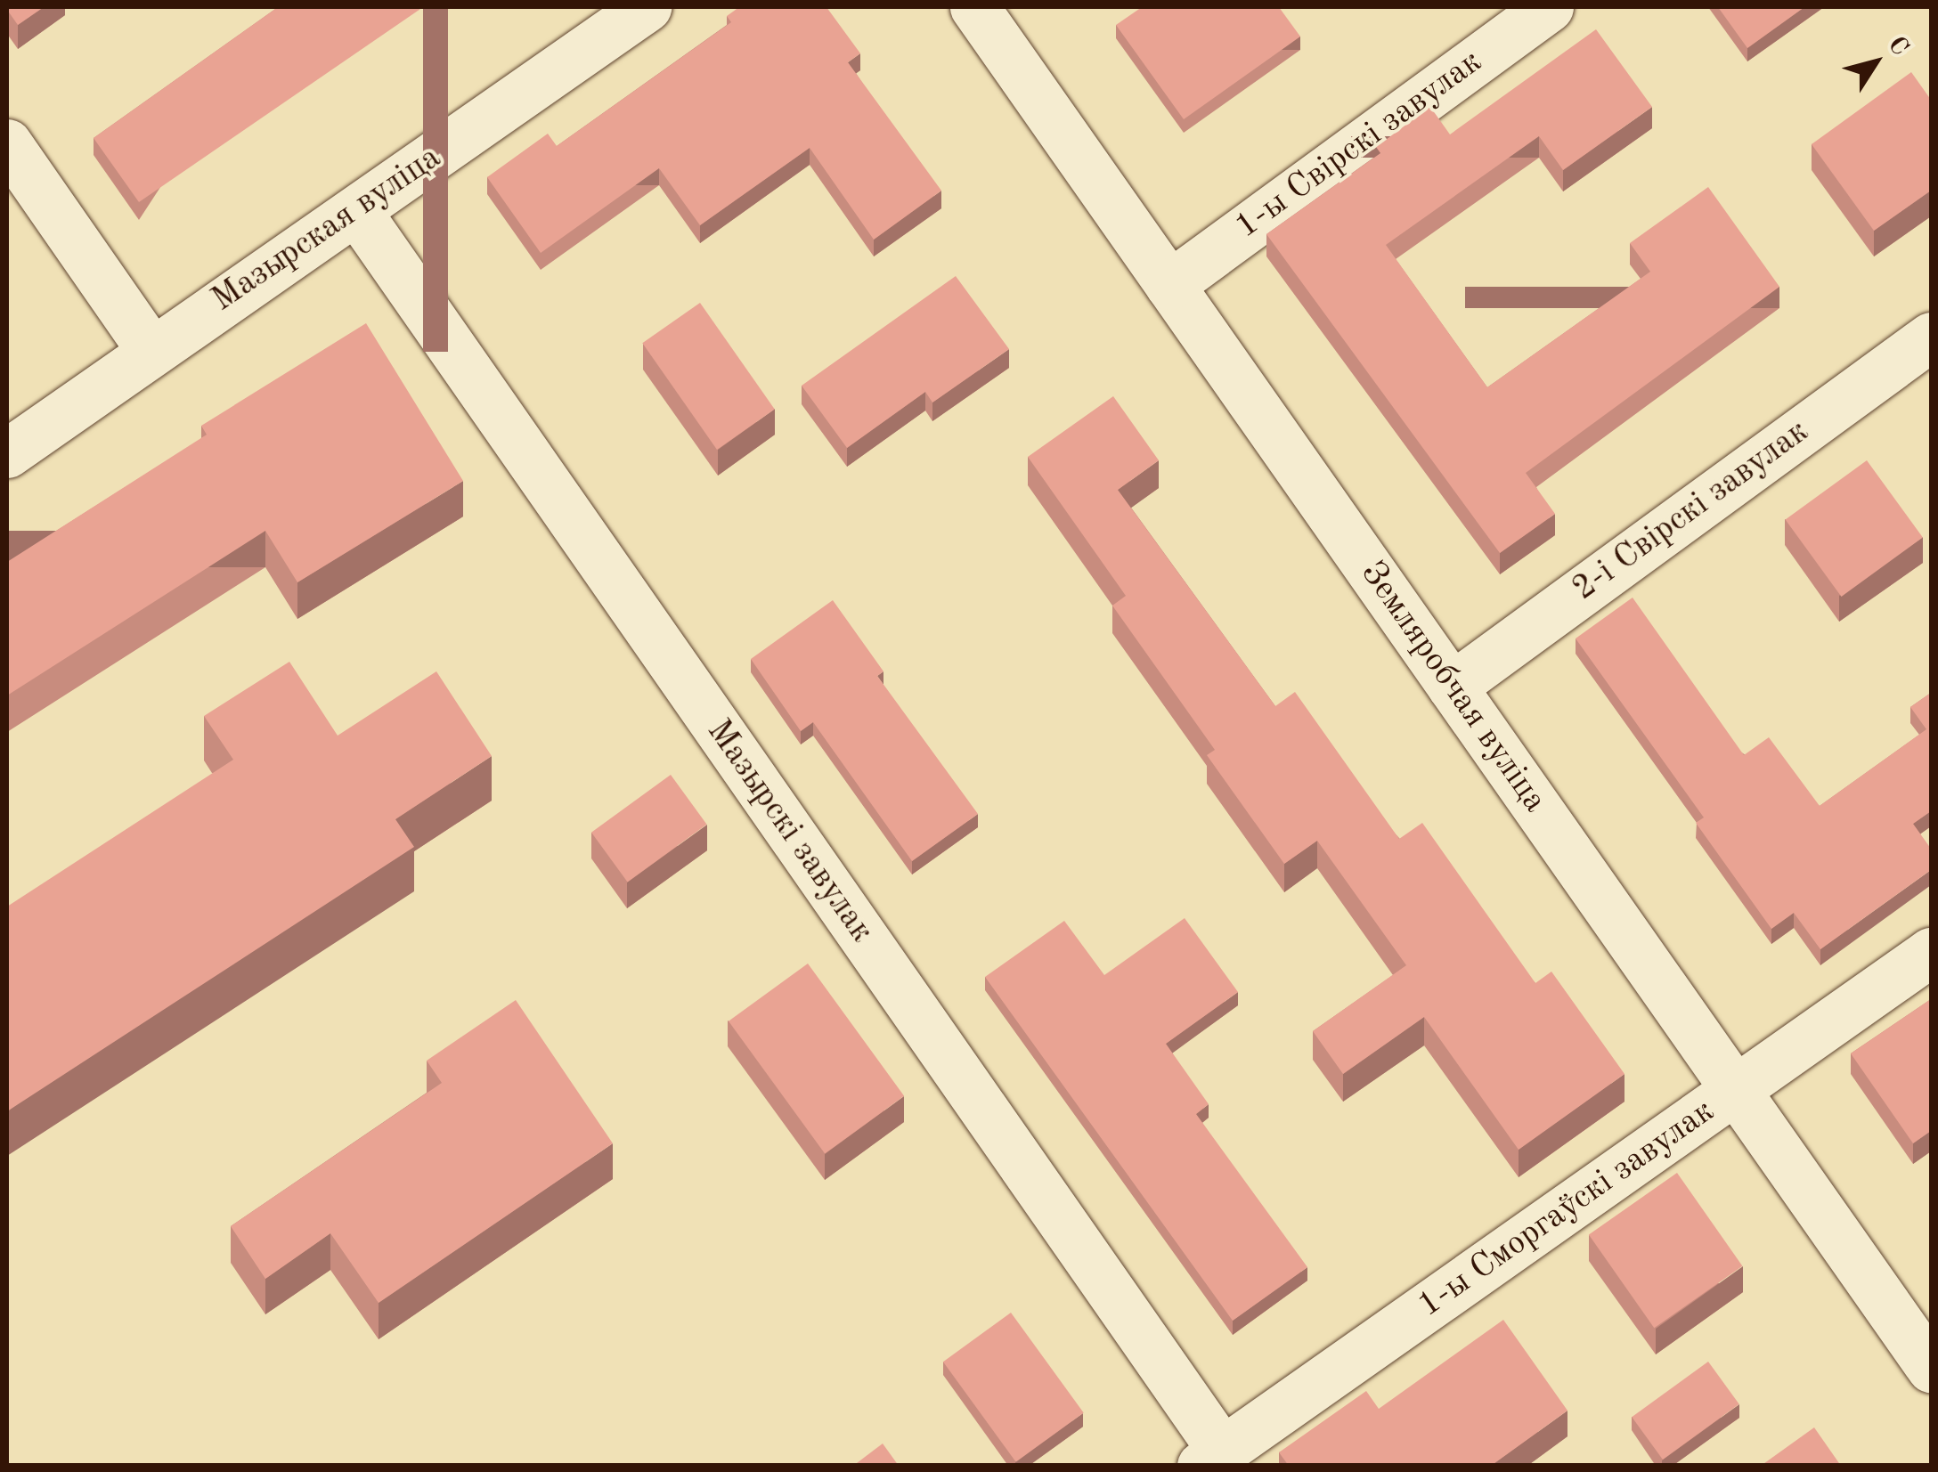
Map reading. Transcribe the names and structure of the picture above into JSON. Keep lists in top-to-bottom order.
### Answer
{
  "streets": {
    "street": [
      "1-ы Свірскі завулак",
      "Мазырская вуліца",
      "2-і Свірскі завулак",
      "Земляробчая вуліца",
      "Мазырскі завулак",
      "1-ы Сморгаўскі завулак"
    ]
  },
  "crossings": [
    ["1-ы Свірскі завулак", "Земляробчая вуліца"],
    ["Мазырская вуліца", "Мазырскі завулак"],
    ["2-і Свірскі завулак", "Земляробчая вуліца"],
    ["Земляробчая вуліца", "1-ы Сморгаўскі завулак"],
    ["Мазырскі завулак", "1-ы Сморгаўскі завулак"]
  ],
  "north": "top right"
}
